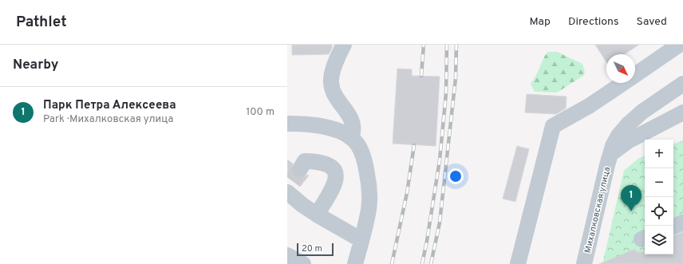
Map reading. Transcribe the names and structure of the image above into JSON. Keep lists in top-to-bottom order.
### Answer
{
  "streets": {
    "street": ["Михалковская улица"]
  },
  "scale_bar": "20 m",
  "north": "bottom right",
  "page": {
    "header": "Pathlet",
    "nav": ["Map", "Directions", "Saved"],
    "heading": "Nearby",
    "list": [
      {
        "mark": "1",
        "name": "Парк Петра Алексеева",
        "note": "Park · Михалковская улица",
        "value": "100 m"
      }
    ],
    "map_buttons": ["+", "−"],
    "pins": "1",
    "scale": "20 m"
  }
}
